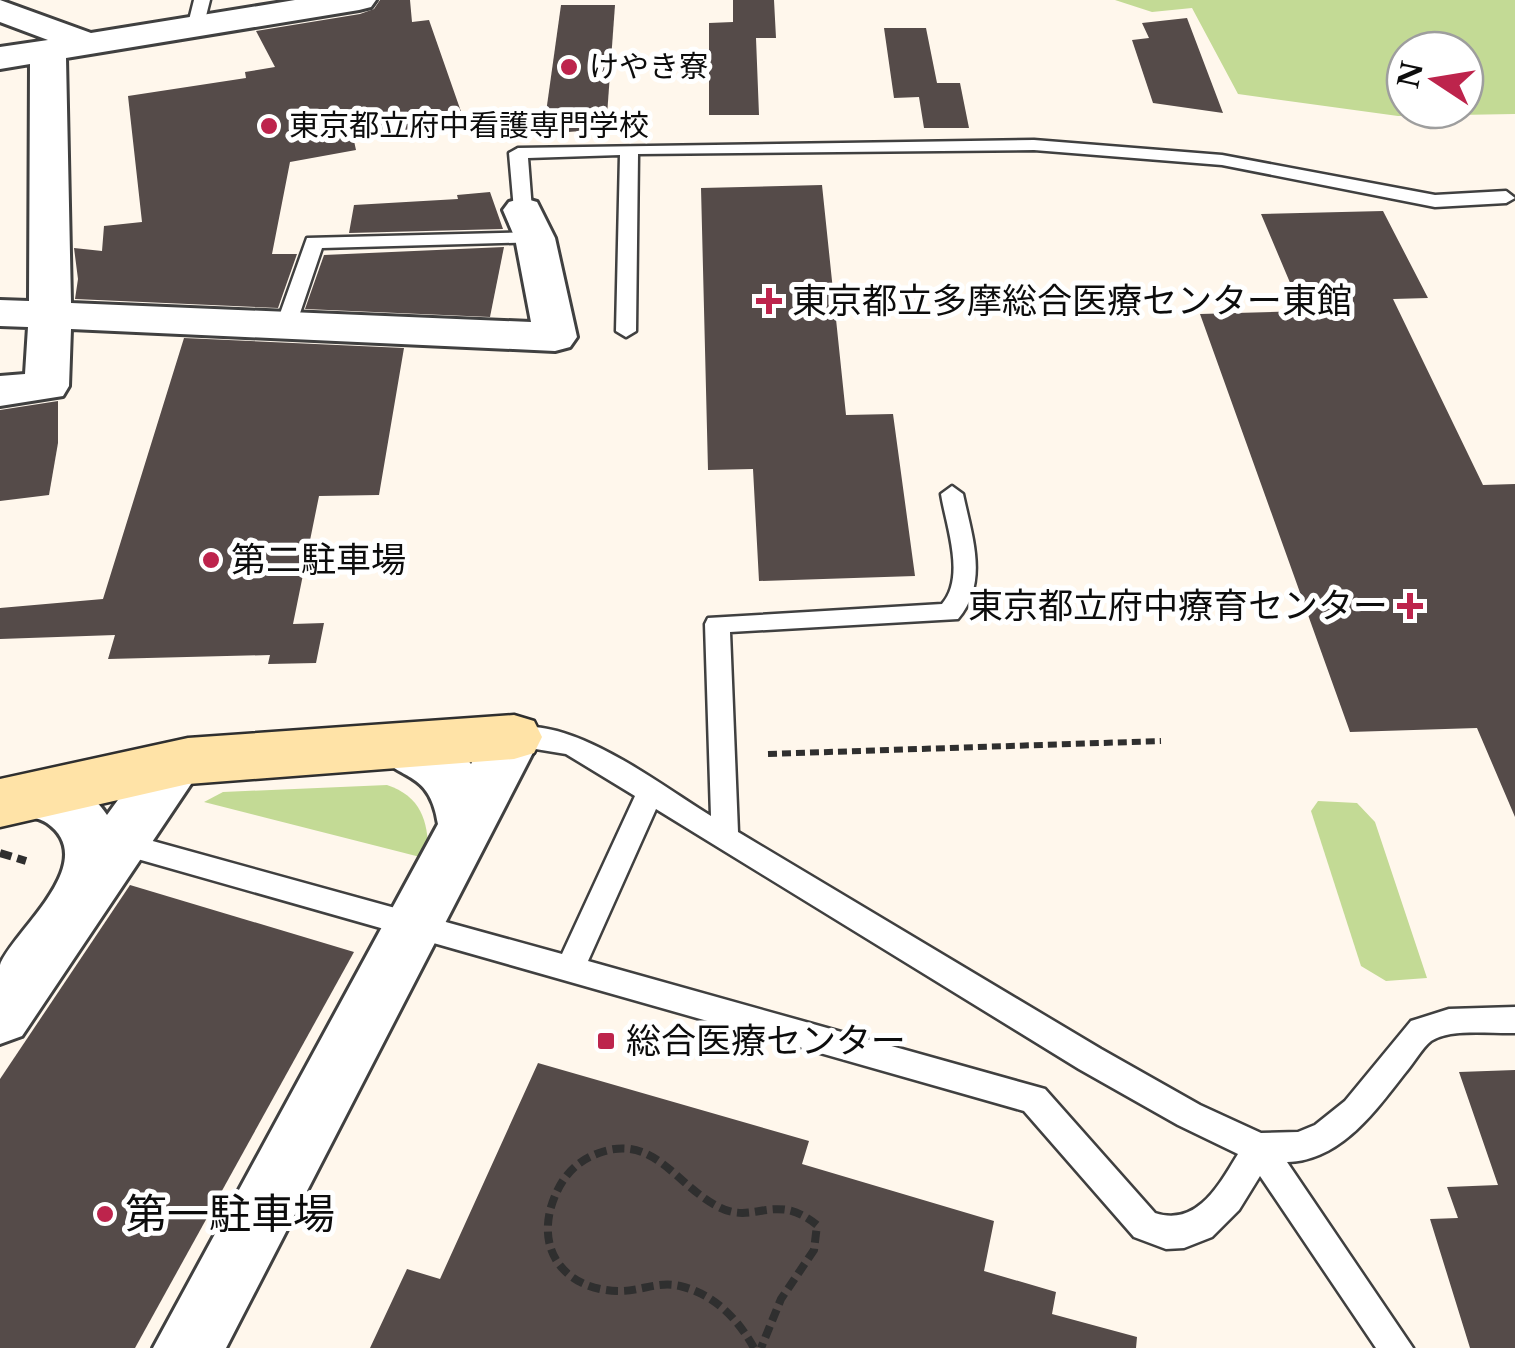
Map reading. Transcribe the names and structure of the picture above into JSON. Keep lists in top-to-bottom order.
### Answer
{
  "places": {
    "other": [
      "けやき寮",
      "東京都立府中看護専門学校",
      "第二駐車場",
      "第一駐車場"
    ],
    "health": ["東京都立多摩総合医療センター東館", "東京都立府中療育センター"],
    "transit": ["総合医療センター"]
  },
  "north": "left"
}
